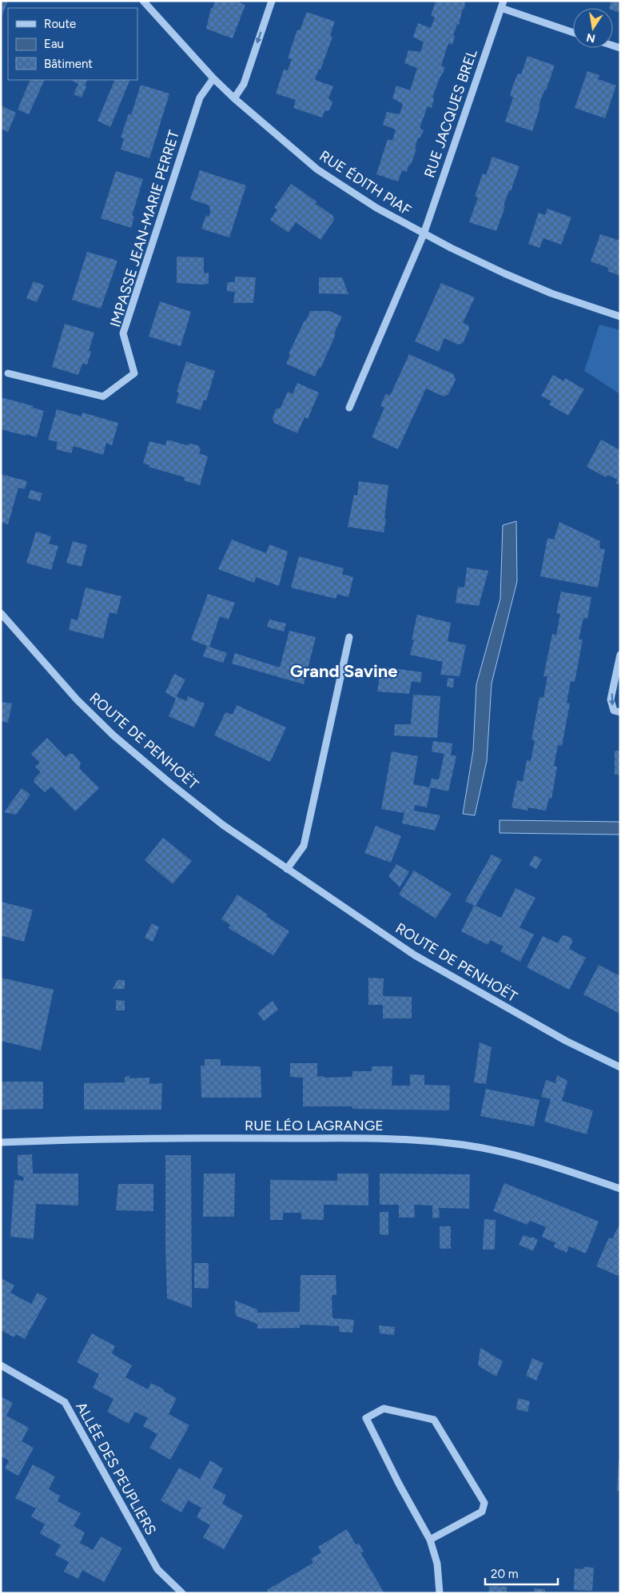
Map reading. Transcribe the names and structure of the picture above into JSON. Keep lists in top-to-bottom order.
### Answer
{
  "streets": {
    "street": [
      "RUE JACQUES BREL",
      "RUE ÉDITH PIAF",
      "IMPASSE JEAN-MARIE PERRET",
      "ROUTE DE PENHOËT",
      "RUE LÉO LAGRANGE",
      "ALLÉE DES PEUPLIERS"
    ]
  },
  "crossings": [
    ["RUE JACQUES BREL", "RUE ÉDITH PIAF"],
    ["RUE ÉDITH PIAF", "IMPASSE JEAN-MARIE PERRET"]
  ],
  "districts": ["Grand Savine"],
  "legend": ["Route", "Eau", "Bâtiment"],
  "scale_bar": "20 m",
  "north": "bottom"
}
